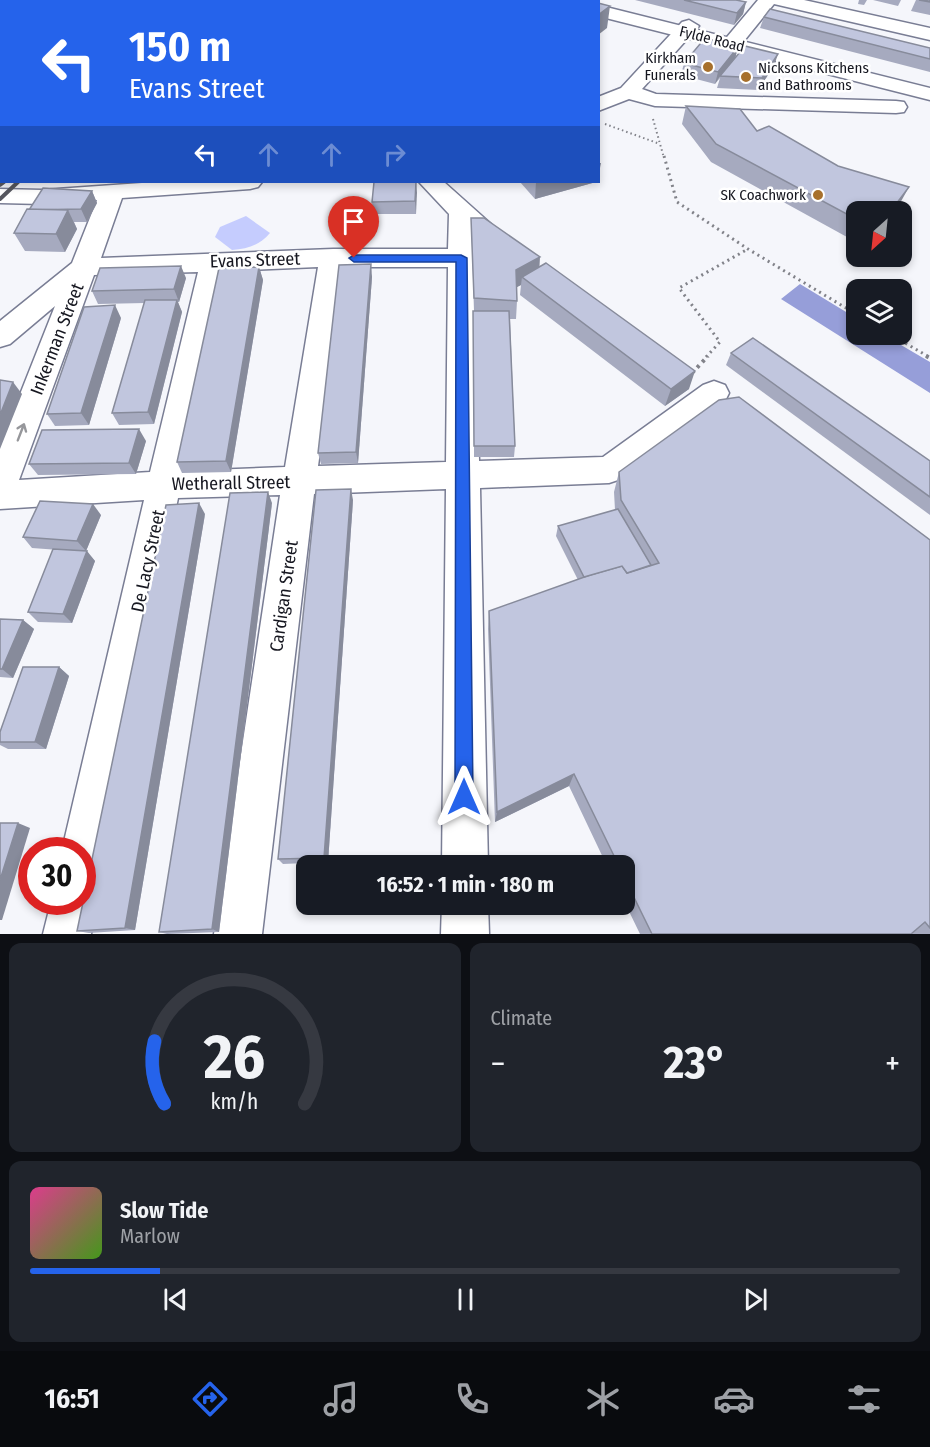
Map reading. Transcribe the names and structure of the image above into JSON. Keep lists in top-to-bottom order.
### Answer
{
  "streets": {
    "street": [
      "Fylde Road",
      "Evans Street",
      "Inkerman Street",
      "Wetherall Street",
      "De Lacy Street",
      "Cardigan Street"
    ]
  },
  "crossings": [
    ["Evans Street", "Inkerman Street"],
    ["Evans Street", "De Lacy Street"],
    ["Evans Street", "Cardigan Street"],
    ["Wetherall Street", "De Lacy Street"],
    ["Wetherall Street", "Cardigan Street"]
  ],
  "one_way": ["Inkerman Street"],
  "places": ["Kirkham Funerals", "Nicksons Kitchens and Bathrooms", "SK Coachwork"],
  "north": "bottom left",
  "page": {
    "turn": ["150 m", "Evans Street"],
    "limit": "30",
    "trip": "16:52 · 1 min · 180 m",
    "tile": "Climate",
    "heat": ["−", "23°", "+"],
    "song": ["Slow Tide", "Marlow"],
    "tabs": "16:51",
    "gauge": ["26", "km/h"]
  }
}
